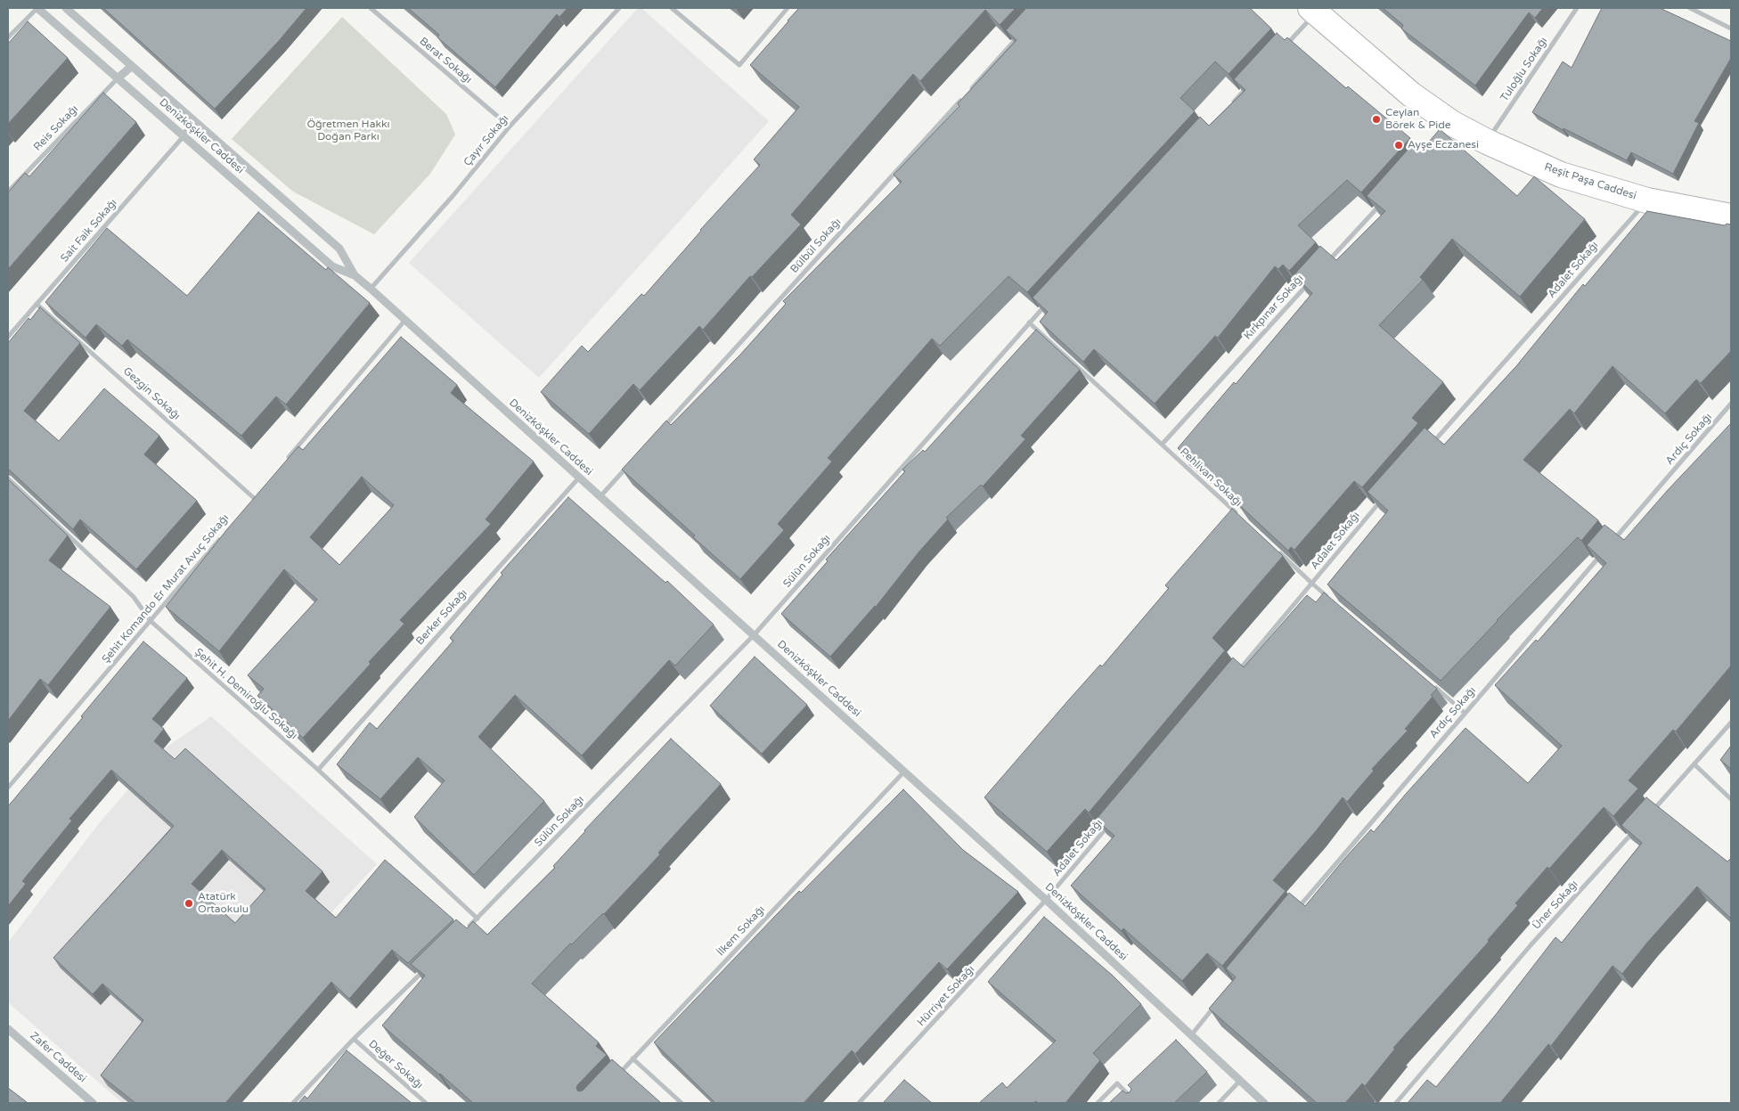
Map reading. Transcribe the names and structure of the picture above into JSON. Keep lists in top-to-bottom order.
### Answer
{
  "streets": {
    "main road": ["Reşit Paşa Caddesi"],
    "street": [
      "Berat Sokağı",
      "Tuloğlu Sokağı",
      "Reis Sokağı",
      "Denizköşkler Caddesi",
      "Çayır Sokağı",
      "Sait Faik Sokağı",
      "Bülbül Sokağı",
      "Adalet Sokağı",
      "Kırkpınar Sokağı",
      "Gezgin Sokağı",
      "Ardıç Sokağı",
      "Pehlivan Sokağı",
      "Sülün Sokağı",
      "Şehit Komando Er Murat Avuç Sokağı",
      "Berker Sokağı",
      "Şehit H. Demiroğlu Sokağı",
      "Üner Sokağı",
      "İlkem Sokağı",
      "Hürriyet Sokağı",
      "Zafer Caddesi",
      "Değer Sokağı"
    ]
  },
  "crossings": [
    ["Berat Sokağı", "Çayır Sokağı"],
    ["Tuloğlu Sokağı", "Reşit Paşa Caddesi"],
    ["Reis Sokağı", "Denizköşkler Caddesi"],
    ["Denizköşkler Caddesi", "Çayır Sokağı"],
    ["Denizköşkler Caddesi", "Sait Faik Sokağı"],
    ["Denizköşkler Caddesi", "Adalet Sokağı"],
    ["Denizköşkler Caddesi", "Sülün Sokağı"],
    ["Denizköşkler Caddesi", "Berker Sokağı"],
    ["Denizköşkler Caddesi", "İlkem Sokağı"],
    ["Denizköşkler Caddesi", "Hürriyet Sokağı"],
    ["Reşit Paşa Caddesi", "Adalet Sokağı"],
    ["Sait Faik Sokağı", "Gezgin Sokağı"],
    ["Adalet Sokağı", "Hürriyet Sokağı"],
    ["Kırkpınar Sokağı", "Pehlivan Sokağı"],
    ["Pehlivan Sokağı", "Sülün Sokağı"],
    ["Sülün Sokağı", "Şehit H. Demiroğlu Sokağı"],
    ["Şehit Komando Er Murat Avuç Sokağı", "Şehit H. Demiroğlu Sokağı"],
    ["Berker Sokağı", "Şehit H. Demiroğlu Sokağı"]
  ],
  "parks": ["Öğretmen Hakkı Doğan Parkı"],
  "places": ["Ceylan Börek & Pide", "Ayşe Eczanesi", "Atatürk Ortaokulu"]
}
